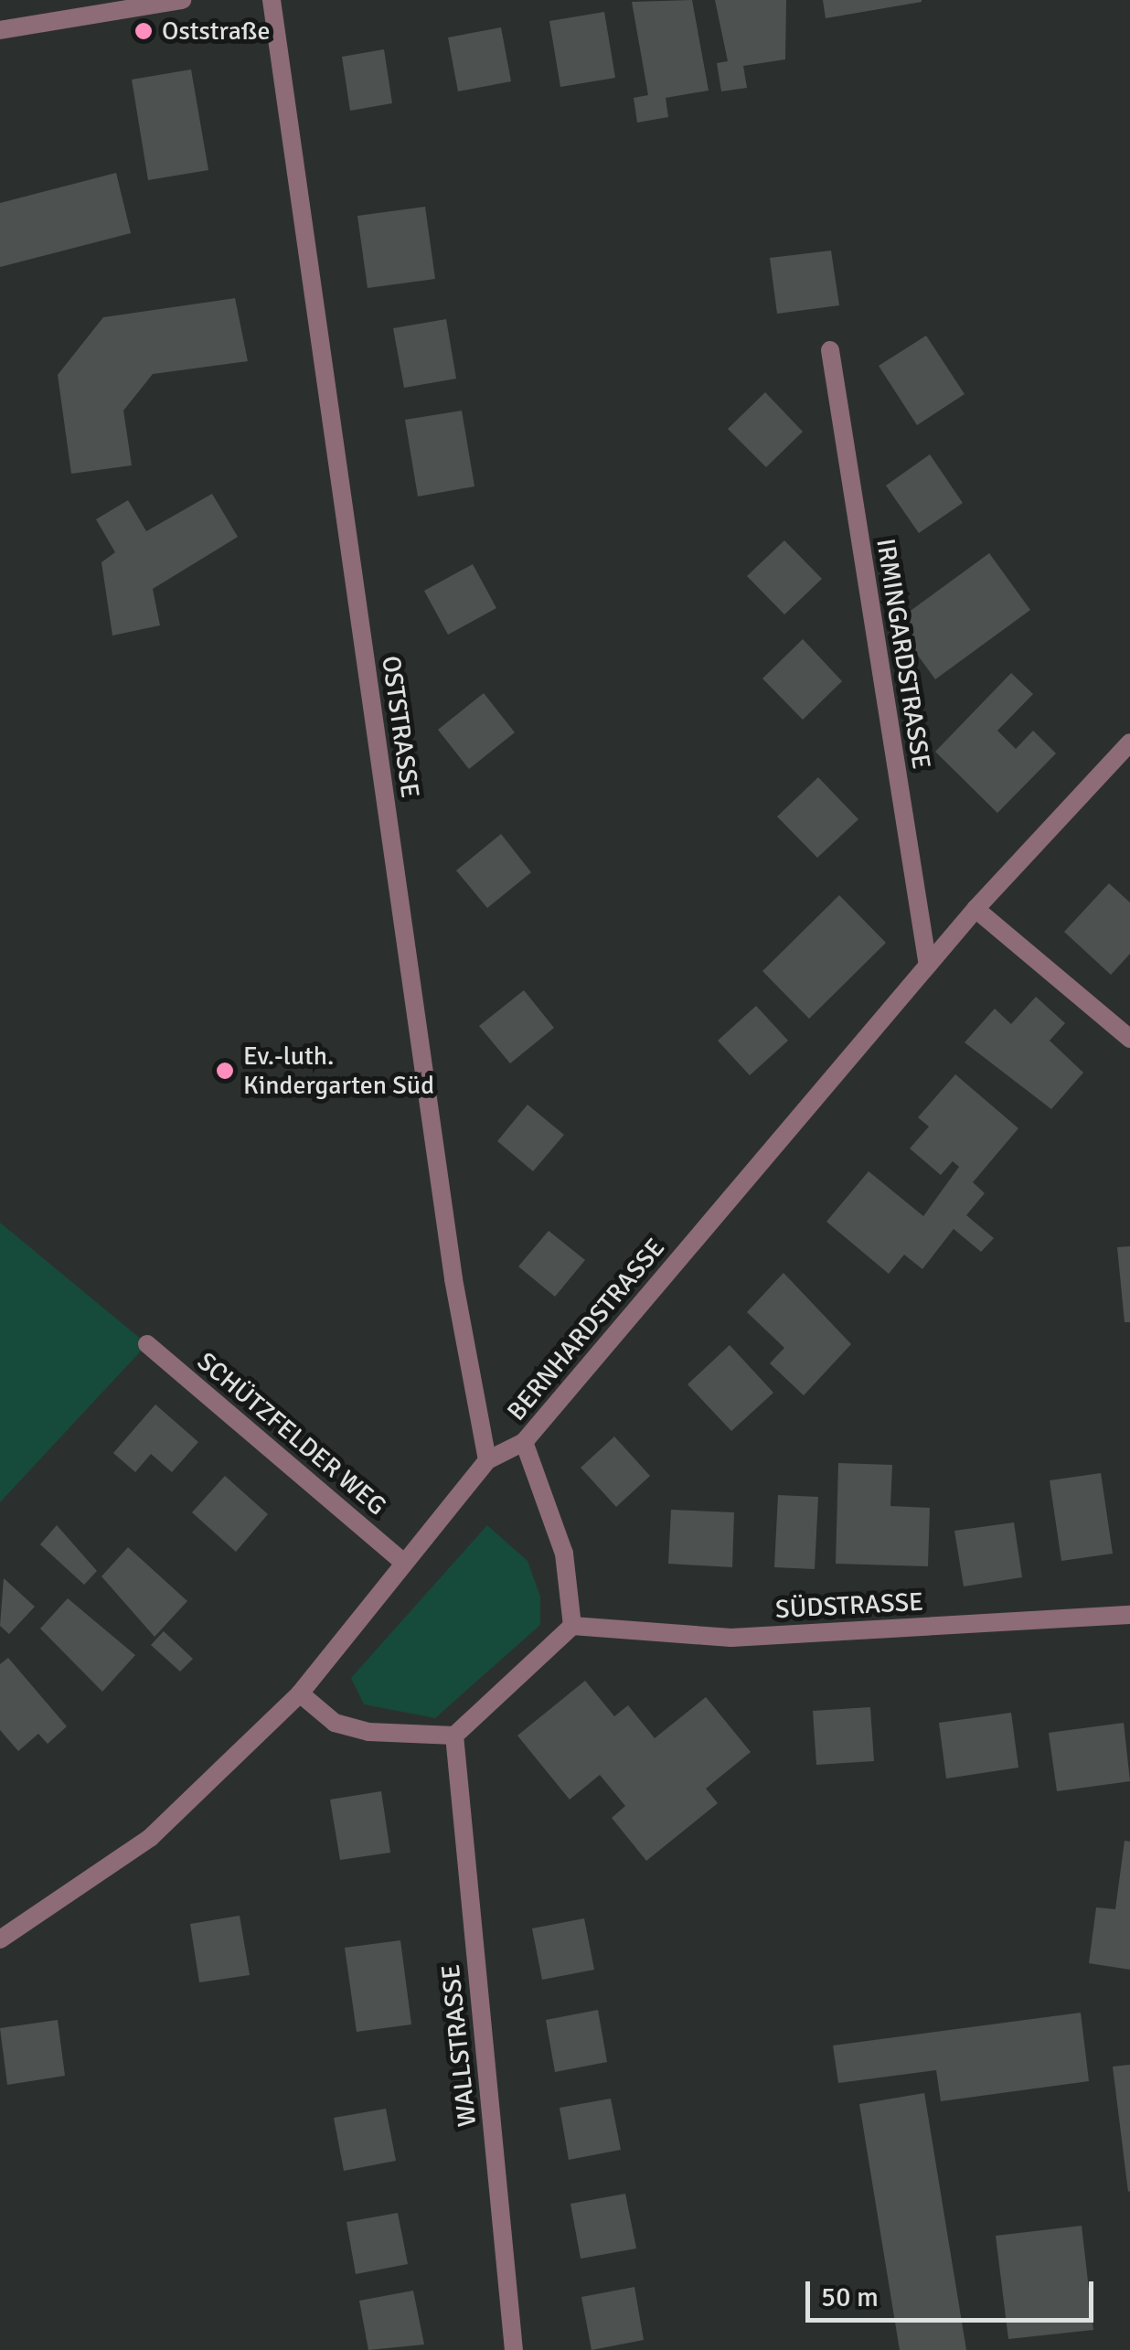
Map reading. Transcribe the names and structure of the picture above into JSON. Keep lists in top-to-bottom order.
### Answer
{
  "streets": {
    "street": [
      "IRMINGARDSTRASSE",
      "OSTSTRASSE",
      "BERNHARDSTRASSE",
      "SCHÜTZFELDER WEG",
      "SÜDSTRASSE",
      "WALLSTRASSE"
    ]
  },
  "crossings": [
    ["IRMINGARDSTRASSE", "BERNHARDSTRASSE"],
    ["OSTSTRASSE", "BERNHARDSTRASSE"],
    ["BERNHARDSTRASSE", "SCHÜTZFELDER WEG"]
  ],
  "places": ["Oststraße", "Ev.-luth. Kindergarten Süd"],
  "scale_bar": "50 m"
}
